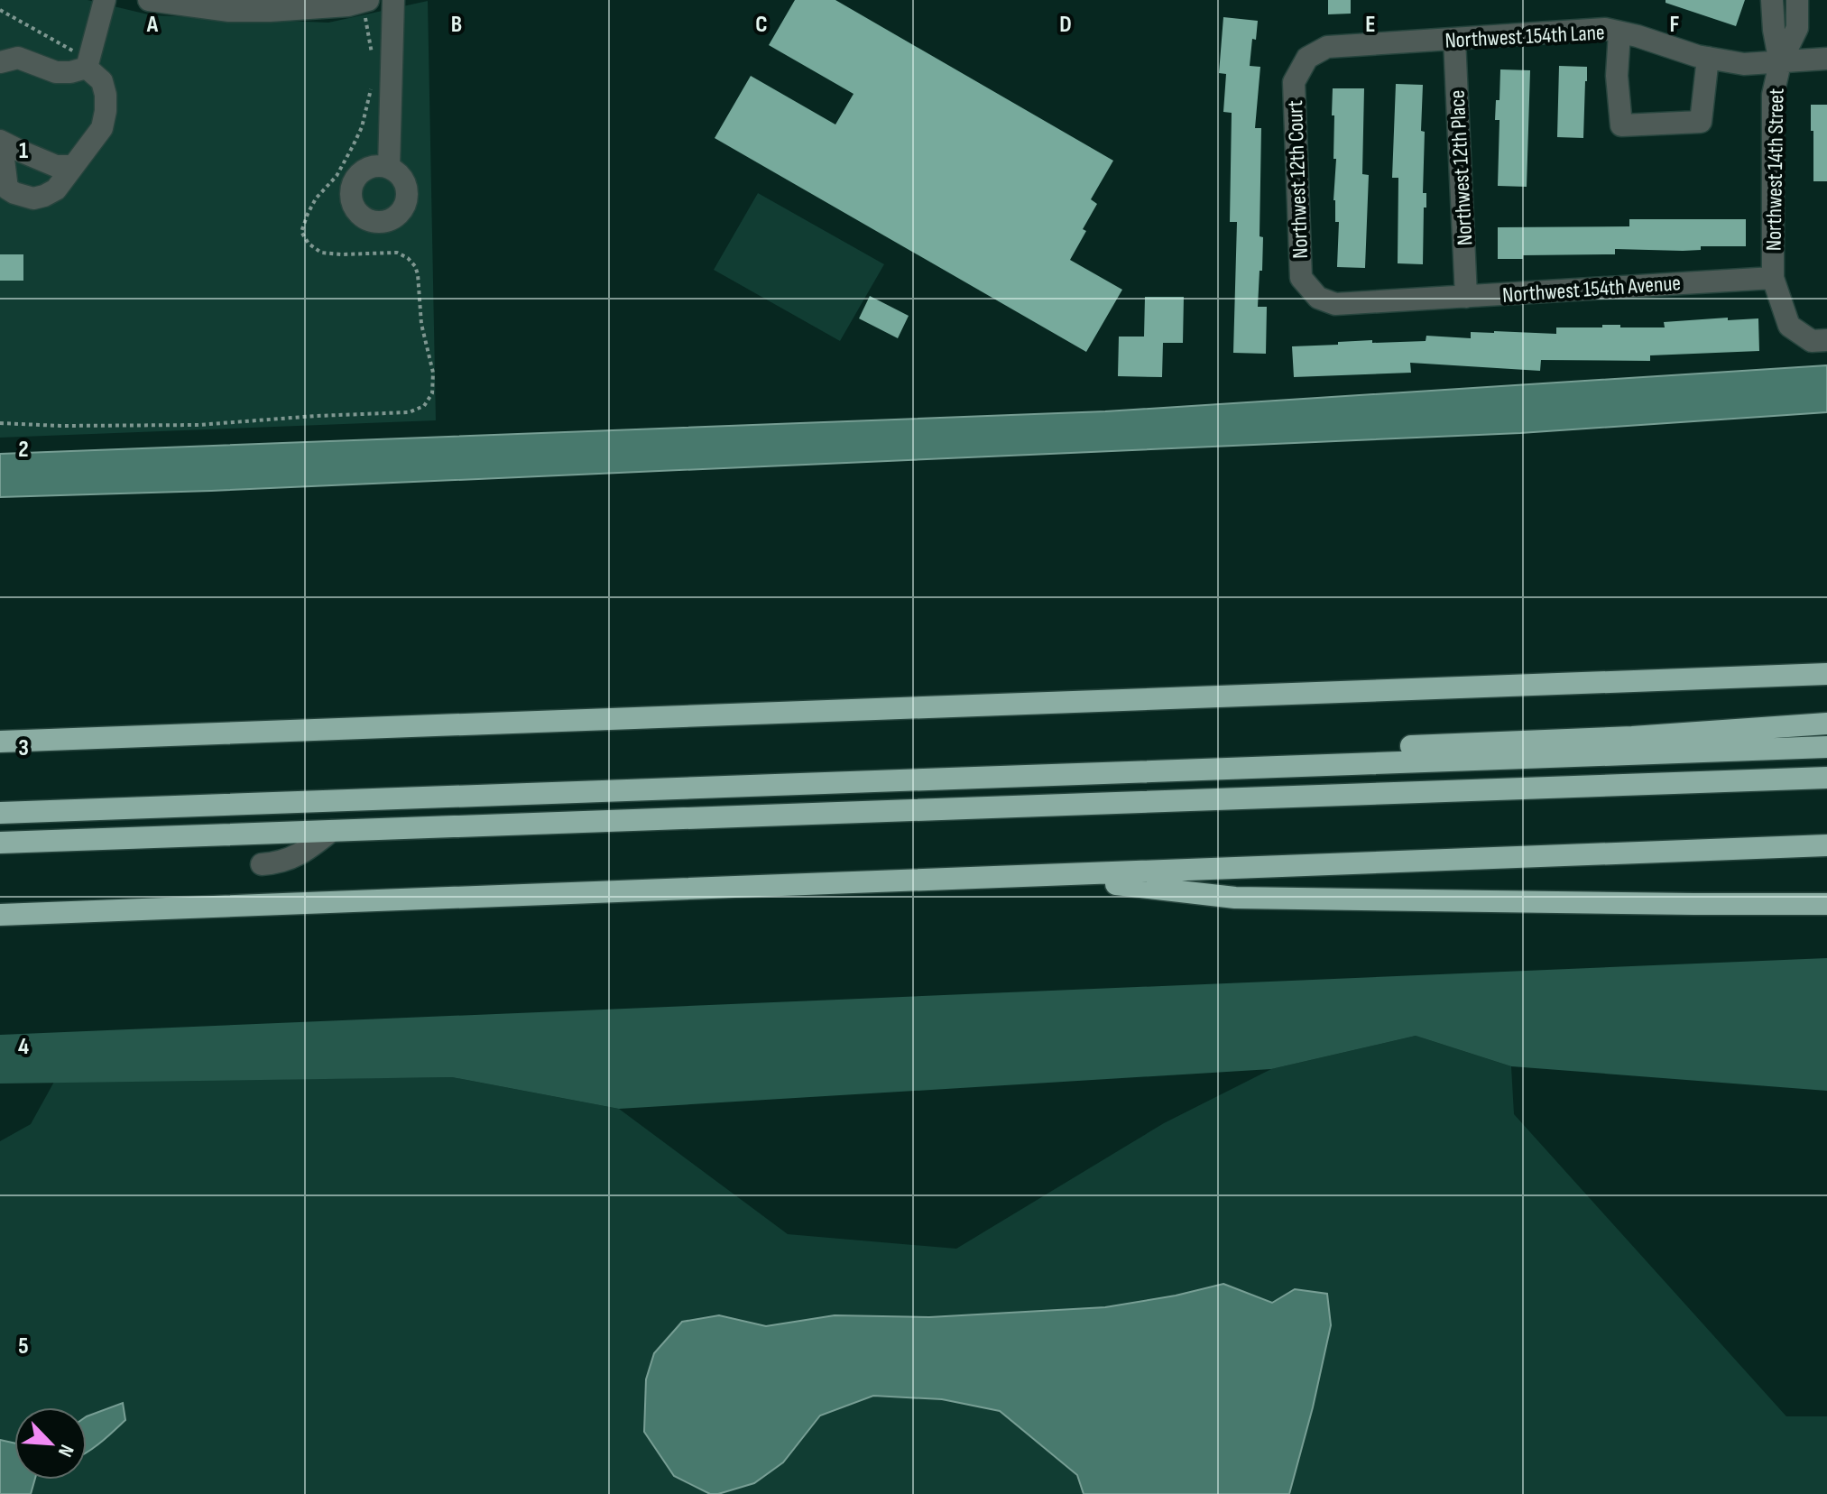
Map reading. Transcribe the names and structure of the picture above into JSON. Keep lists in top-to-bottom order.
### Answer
{
  "streets": {
    "street": [
      "Northwest 154th Lane",
      "Northwest 12th Place",
      "Northwest 14th Street",
      "Northwest 12th Court",
      "Northwest 154th Avenue"
    ]
  },
  "crossings": [
    ["Northwest 154th Lane", "Northwest 12th Place"],
    ["Northwest 154th Lane", "Northwest 14th Street"],
    ["Northwest 154th Lane", "Northwest 12th Court"],
    ["Northwest 12th Place", "Northwest 154th Avenue"],
    ["Northwest 14th Street", "Northwest 154th Avenue"],
    ["Northwest 12th Court", "Northwest 154th Avenue"]
  ],
  "north": "bottom right",
  "grid": {
    "columns": [
      "A",
      "B",
      "C",
      "D",
      "E",
      "F"
    ],
    "rows": [
      "1",
      "2",
      "3",
      "4",
      "5"
    ]
  }
}
